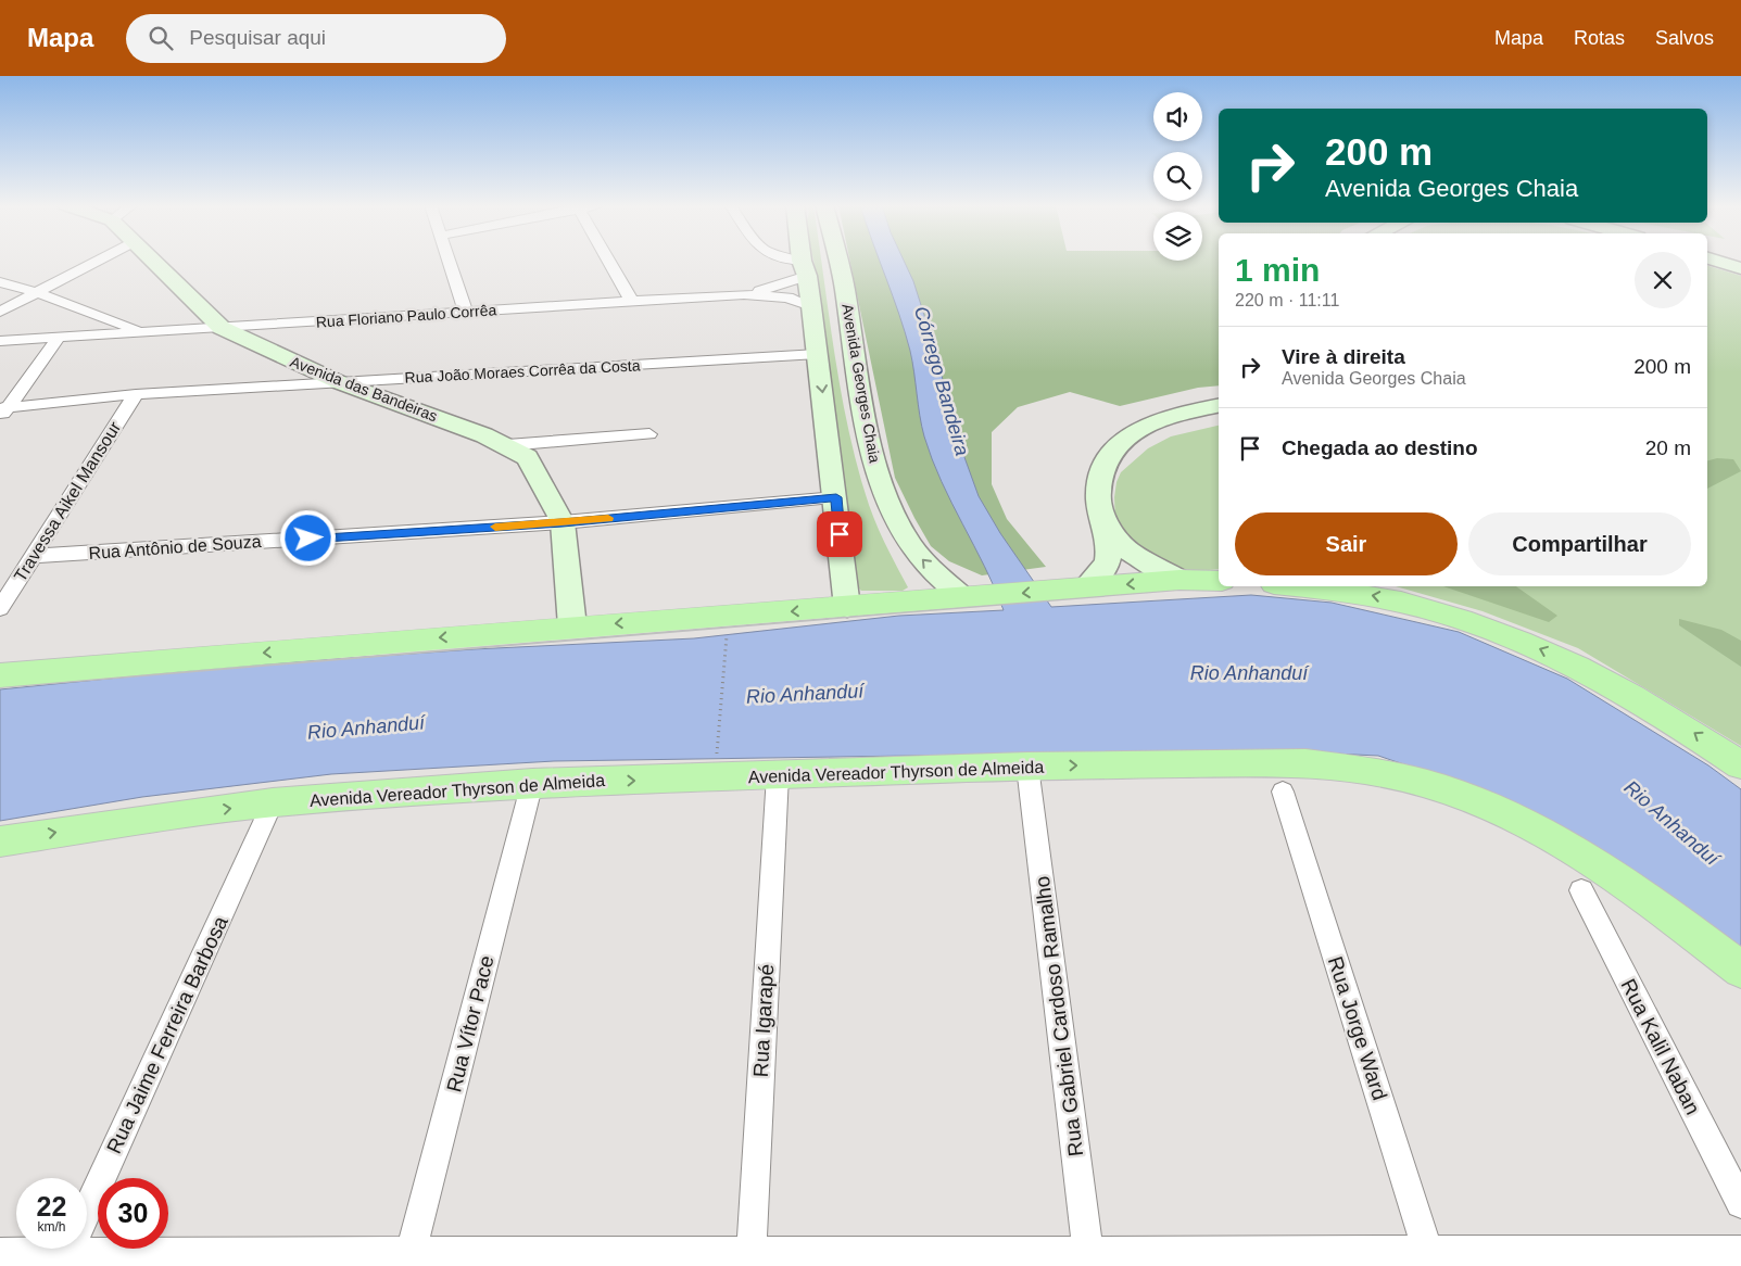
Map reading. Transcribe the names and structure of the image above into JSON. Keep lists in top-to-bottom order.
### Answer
{
  "streets": {
    "main road": ["Avenida Vereador Thyrson de Almeida"],
    "street": [
      "Rua Floriano Paulo Corrêa",
      "Rua João Moraes Corrêa da Costa",
      "Avenida Georges Chaia",
      "Avenida das Bandeiras",
      "Travessa Aikel Mansour",
      "Rua Antônio de Souza",
      "Rua Gabriel Cardoso Ramalho",
      "Rua Igarapé",
      "Rua Vítor Pace",
      "Rua Jorge Ward",
      "Rua Jaime Ferreira Barbosa",
      "Rua Kalil Naban"
    ]
  },
  "crossings": [
    ["Rua Floriano Paulo Corrêa", "Avenida das Bandeiras"],
    ["Rua João Moraes Corrêa da Costa", "Avenida das Bandeiras"],
    ["Rua João Moraes Corrêa da Costa", "Travessa Aikel Mansour"],
    ["Avenida das Bandeiras", "Rua Antônio de Souza"],
    ["Travessa Aikel Mansour", "Rua Antônio de Souza"],
    ["Avenida Vereador Thyrson de Almeida", "Rua Gabriel Cardoso Ramalho"],
    ["Avenida Vereador Thyrson de Almeida", "Rua Igarapé"],
    ["Avenida Vereador Thyrson de Almeida", "Rua Vítor Pace"],
    ["Avenida Vereador Thyrson de Almeida", "Rua Jaime Ferreira Barbosa"]
  ],
  "water": ["Córrego Bandeira", "Rio Anhanduí"],
  "page": {
    "header": "Mapa",
    "search": "Pesquisar aqui",
    "nav": ["Mapa", "Rotas", "Salvos"],
    "turn": ["200 m", "Avenida Georges Chaia"],
    "heading": ["1 min", "220 m · 11:11"],
    "list": [
      {
        "name": "Vire à direita",
        "note": "Avenida Georges Chaia",
        "value": "200 m"
      },
      {
        "name": "Chegada ao destino",
        "value": "20 m"
      }
    ],
    "buttons": ["Sair", "Compartilhar"],
    "speed": "22 km/h",
    "limit": "30"
  }
}
